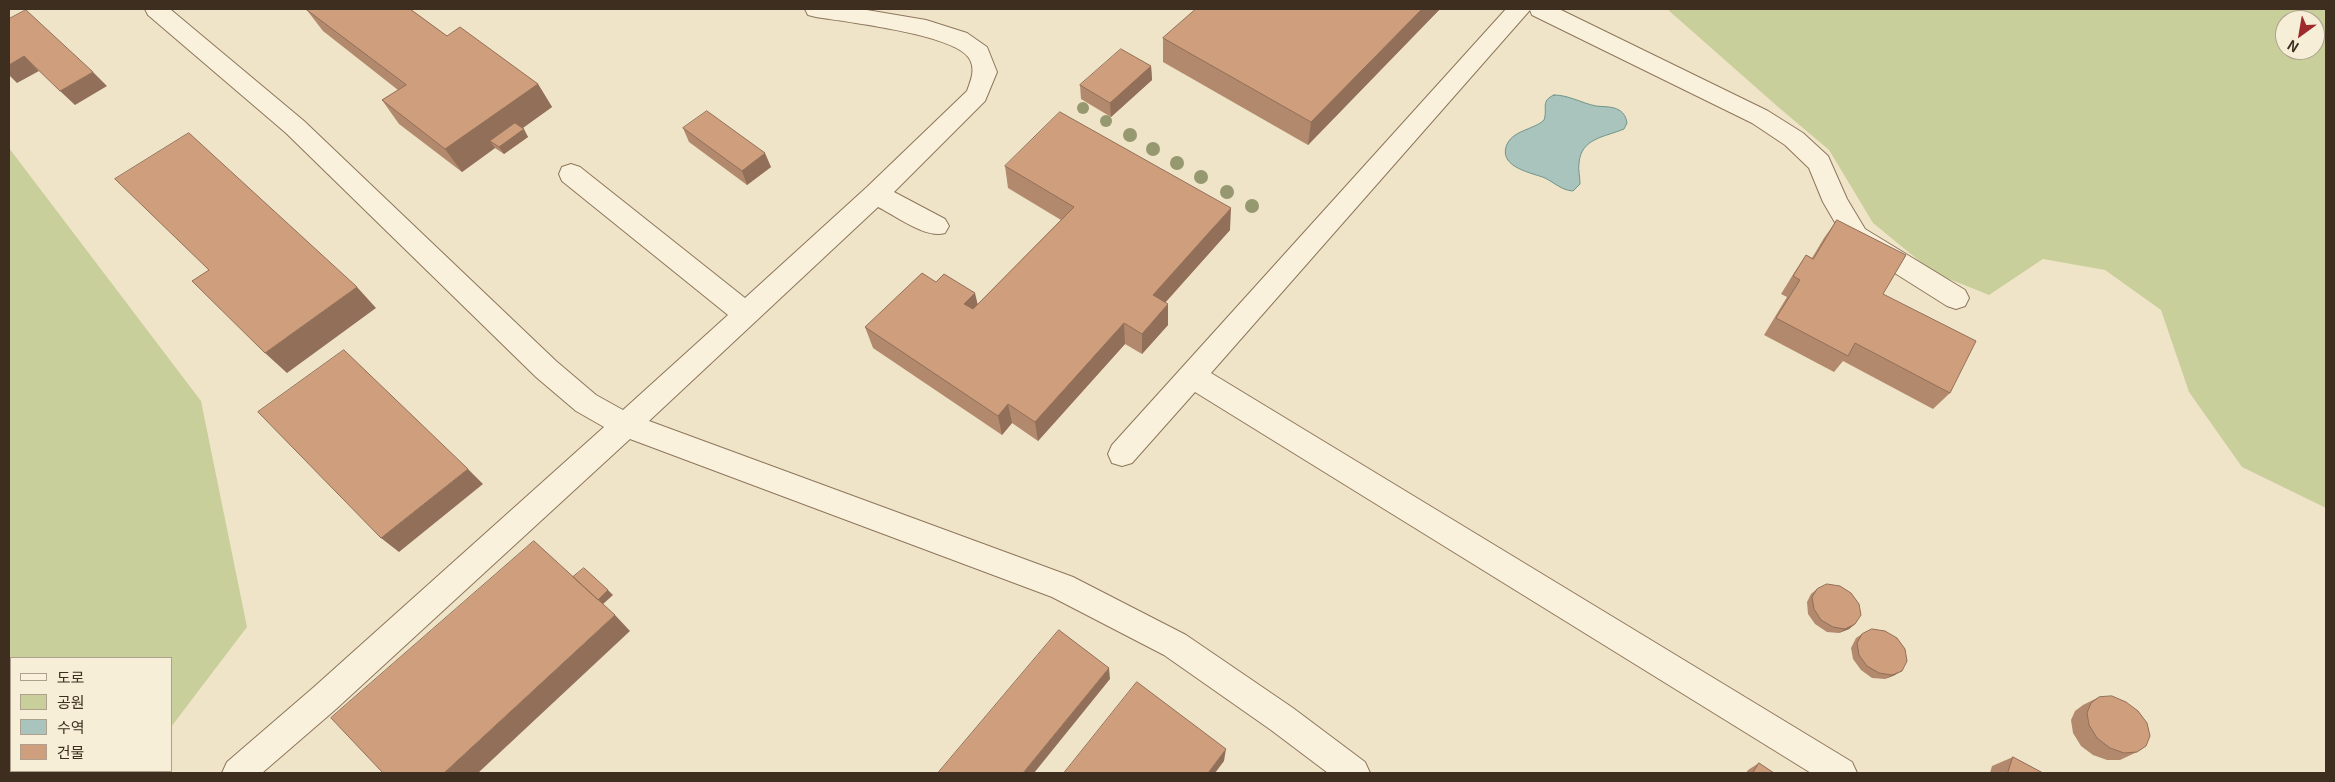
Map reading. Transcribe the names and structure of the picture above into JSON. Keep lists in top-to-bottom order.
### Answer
{
  "legend": [
    "도로",
    "공원",
    "수역",
    "건물"
  ],
  "north": "bottom left"
}
